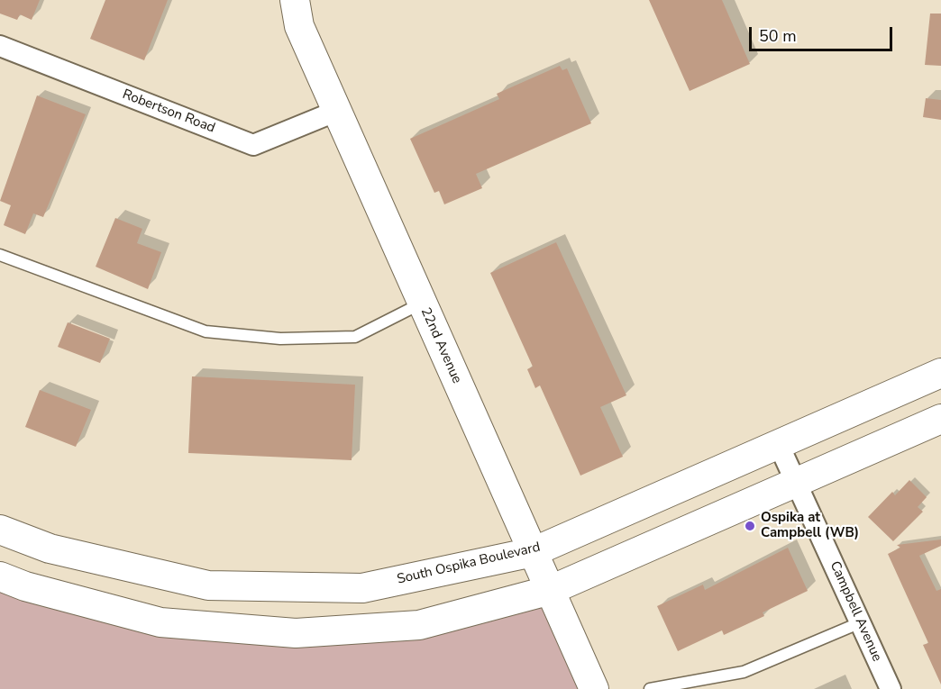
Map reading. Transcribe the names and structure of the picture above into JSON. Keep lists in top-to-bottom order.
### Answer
{
  "streets": {
    "main road": ["22nd Avenue", "South Ospika Boulevard"],
    "street": ["Robertson Road", "Campbell Avenue"]
  },
  "crossings": [
    ["Robertson Road", "22nd Avenue"],
    ["22nd Avenue", "South Ospika Boulevard"],
    ["South Ospika Boulevard", "Campbell Avenue"]
  ],
  "places": ["Ospika at Campbell (WB)"],
  "scale_bar": "50 m"
}
